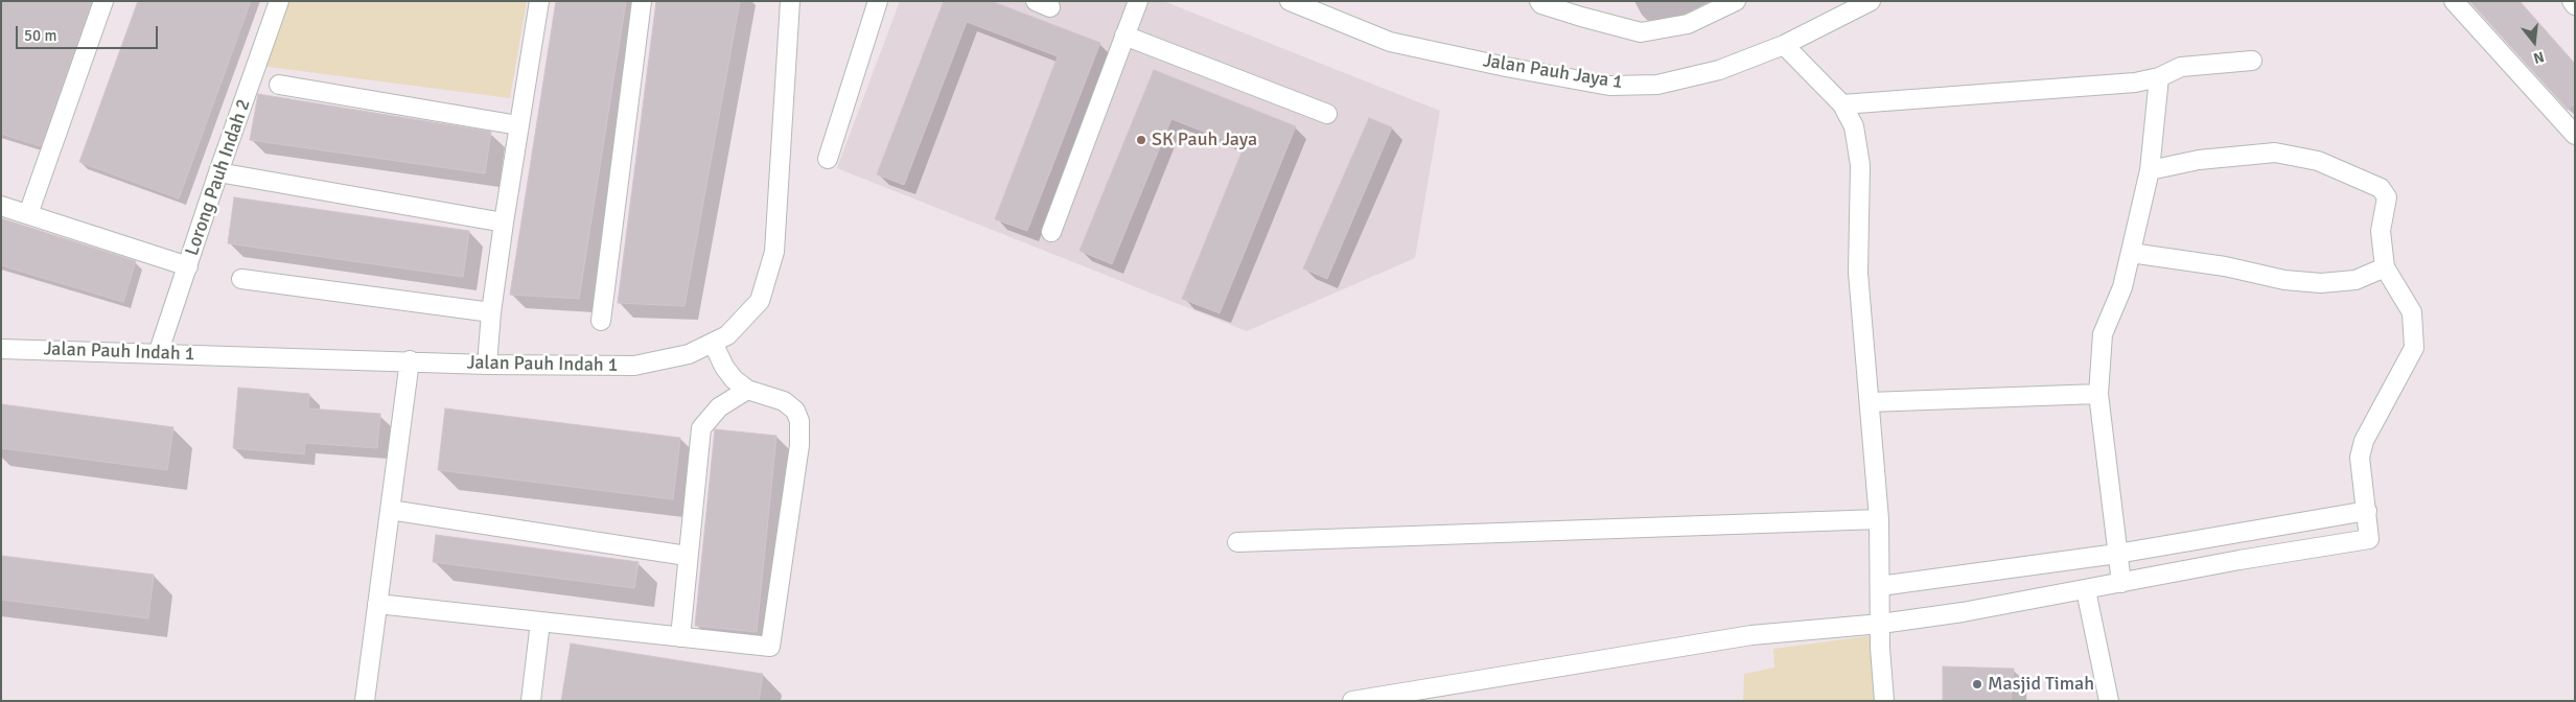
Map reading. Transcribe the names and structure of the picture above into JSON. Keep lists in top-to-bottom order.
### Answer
{
  "streets": {
    "street": ["Jalan Pauh Jaya 1", "Lorong Pauh Indah 2", "Jalan Pauh Indah 1"]
  },
  "crossings": [
    ["Lorong Pauh Indah 2", "Jalan Pauh Indah 1"]
  ],
  "places": ["SK Pauh Jaya", "Masjid Timah"],
  "scale_bar": "50 m",
  "north": "bottom"
}
